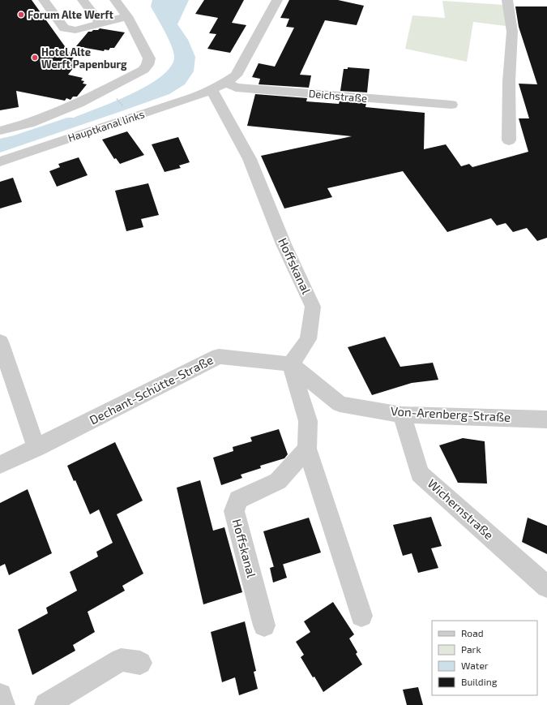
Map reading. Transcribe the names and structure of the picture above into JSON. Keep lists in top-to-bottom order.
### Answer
{
  "streets": {
    "street": [
      "Deichstraße",
      "Hauptkanal links",
      "Hoffskanal",
      "Dechant-Schütte-Straße",
      "Von-Arenberg-Straße",
      "Wichernstraße"
    ]
  },
  "crossings": [
    ["Deichstraße", "Hauptkanal links"],
    ["Hauptkanal links", "Hoffskanal"],
    ["Hoffskanal", "Dechant-Schütte-Straße"],
    ["Hoffskanal", "Von-Arenberg-Straße"],
    ["Dechant-Schütte-Straße", "Von-Arenberg-Straße"],
    ["Von-Arenberg-Straße", "Wichernstraße"]
  ],
  "places": ["Forum Alte Werft", "Hotel Alte Werft Papenburg"],
  "legend": [
    "Road",
    "Park",
    "Water",
    "Building"
  ]
}
